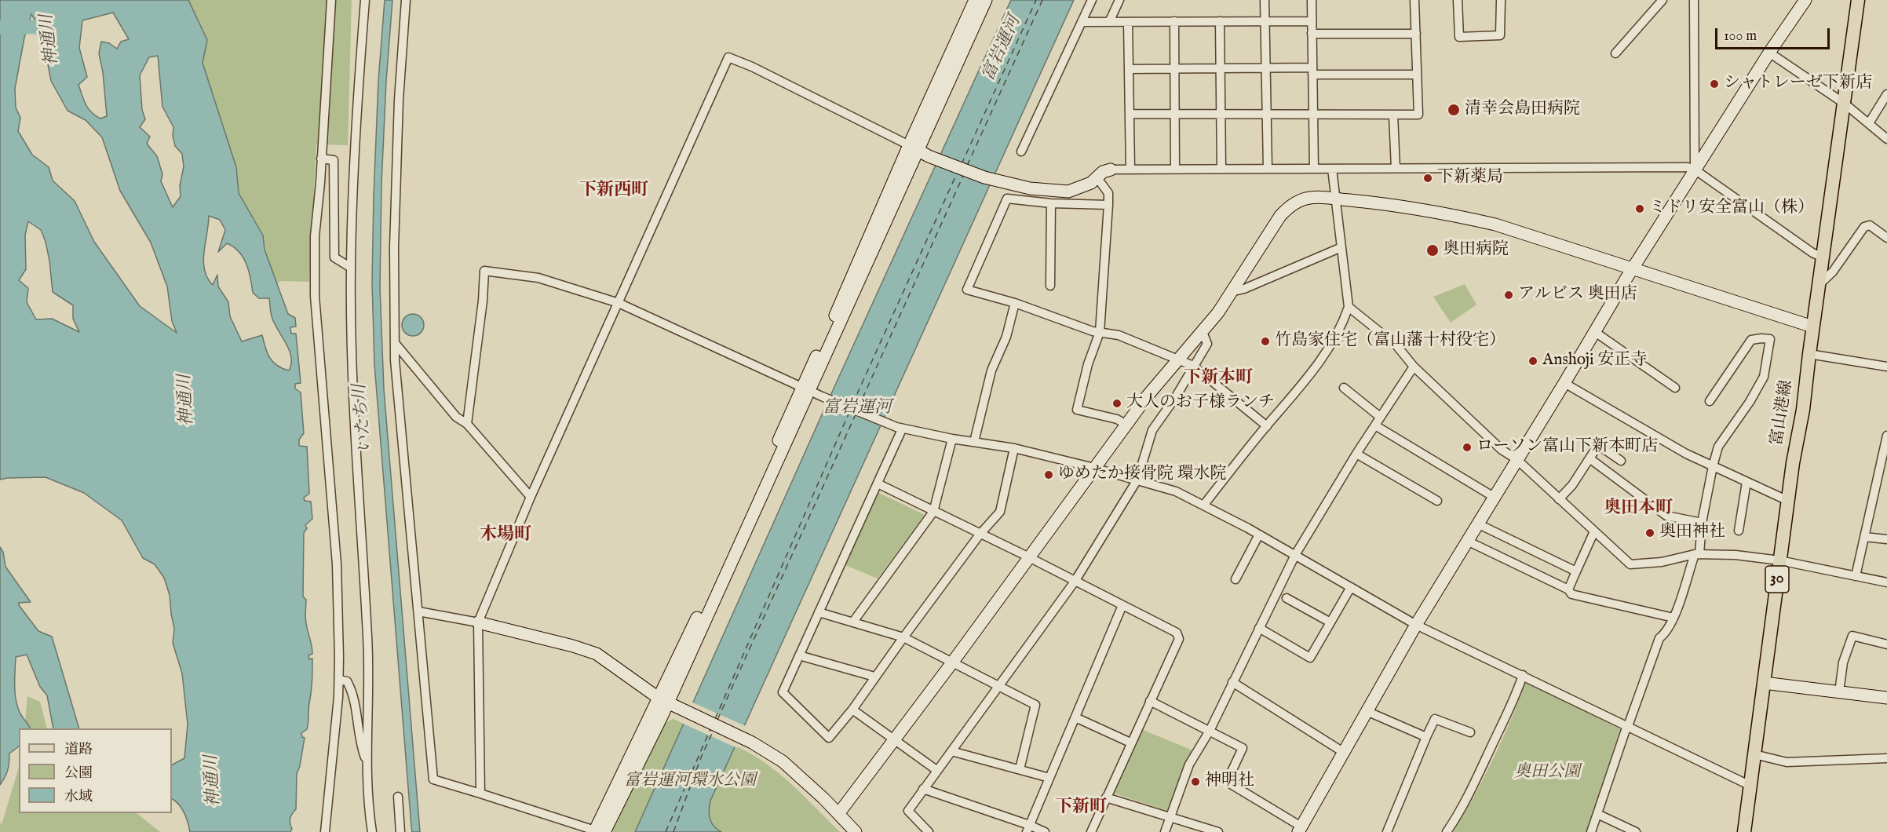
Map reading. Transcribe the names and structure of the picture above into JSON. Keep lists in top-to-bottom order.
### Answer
{
  "streets": {
    "main road": ["富山港線", "30"]
  },
  "districts": [
    "下新西町",
    "下新本町",
    "奥田本町",
    "木場町",
    "下新町"
  ],
  "water": ["神通川", "富岩運河", "いたち川"],
  "parks": ["奥田公園", "富岩運河環水公園"],
  "places": [
    "シャトレーゼ下新店",
    "清幸会島田病院",
    "下新薬局",
    "ミドリ安全富山（株）",
    "奥田病院",
    "アルビス 奥田店",
    "竹島家住宅（富山藩十村役宅）",
    "Anshoji 安正寺",
    "大人のお子様ランチ",
    "ローソン富山下新本町店",
    "ゆめたか接骨院 環水院",
    "奥田神社",
    "神明社"
  ],
  "legend": ["道路", "公園", "水域"],
  "scale_bar": "100 m"
}
